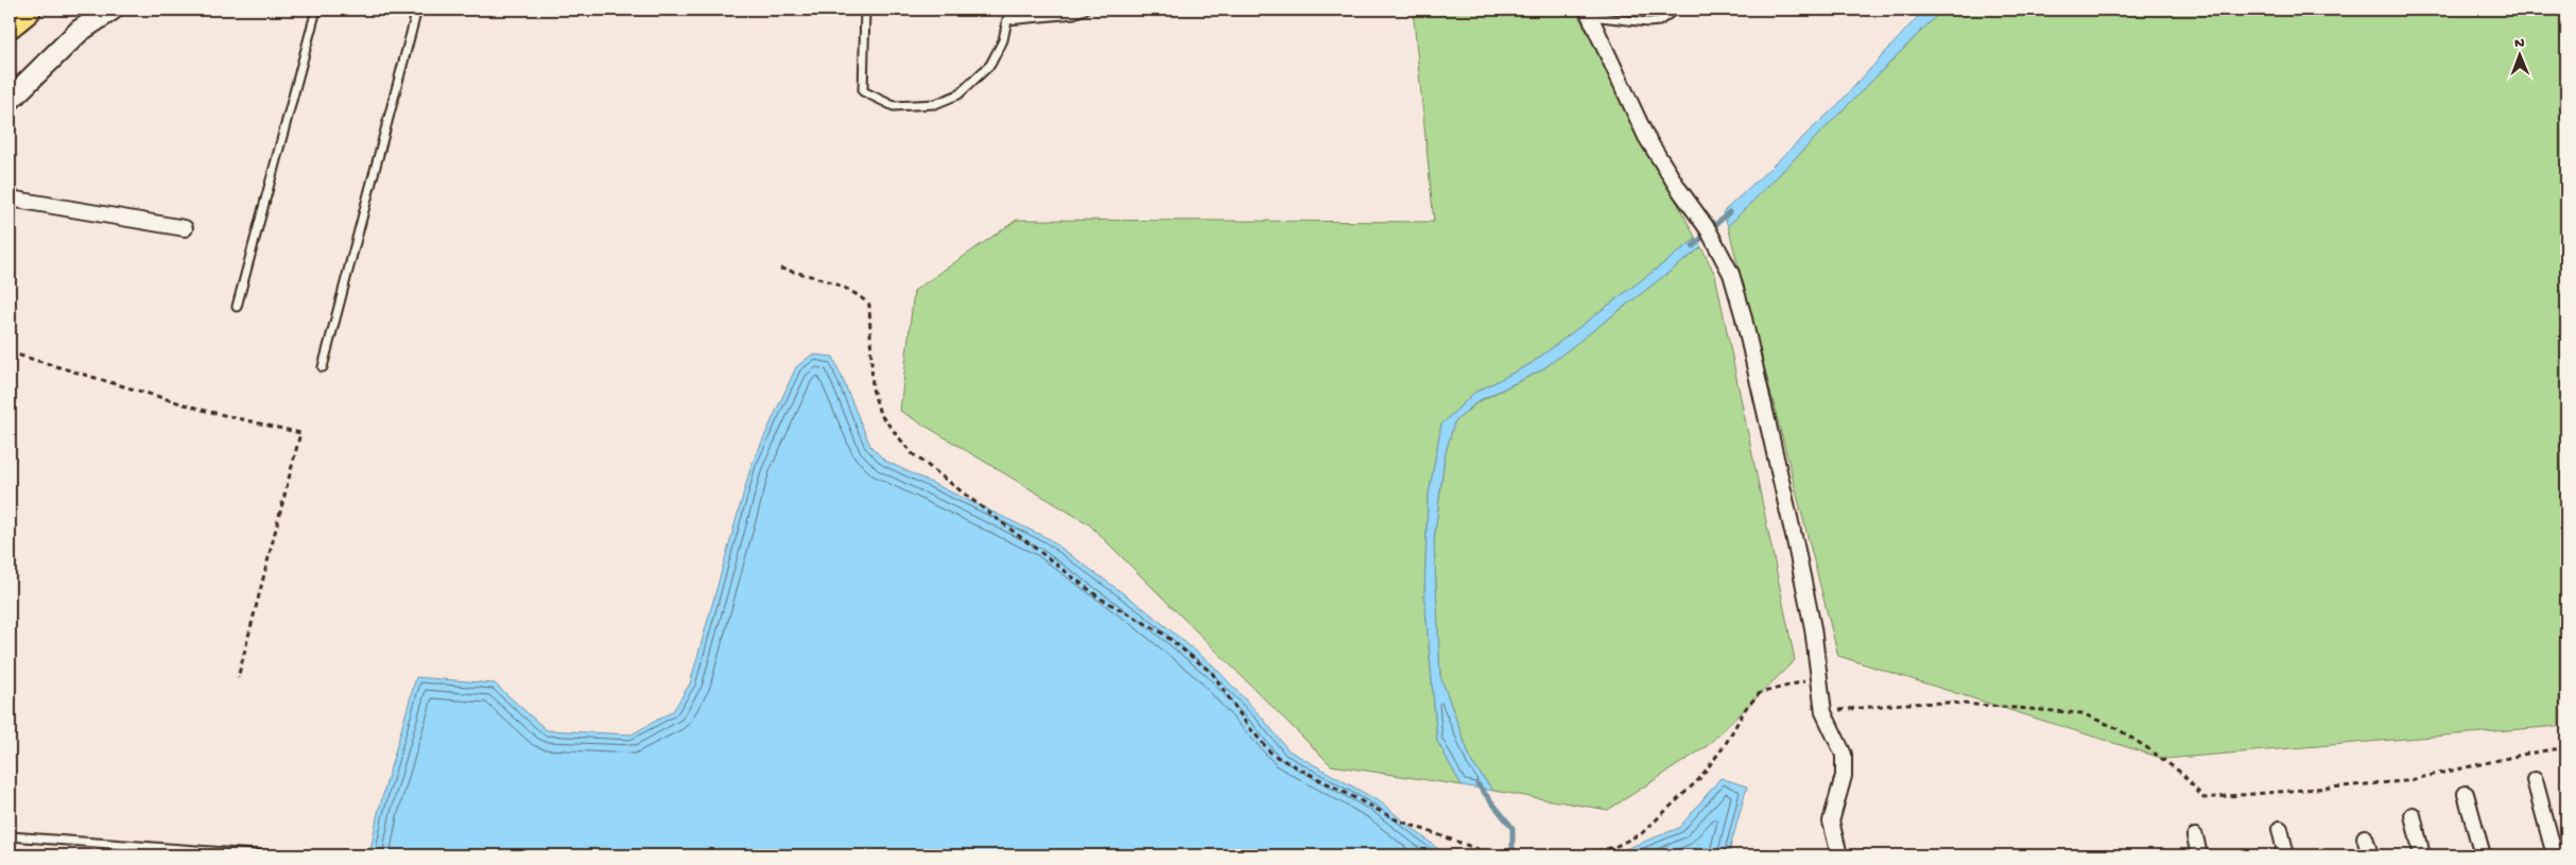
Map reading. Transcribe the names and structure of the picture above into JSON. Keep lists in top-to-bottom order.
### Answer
{
  "north": "top"
}
